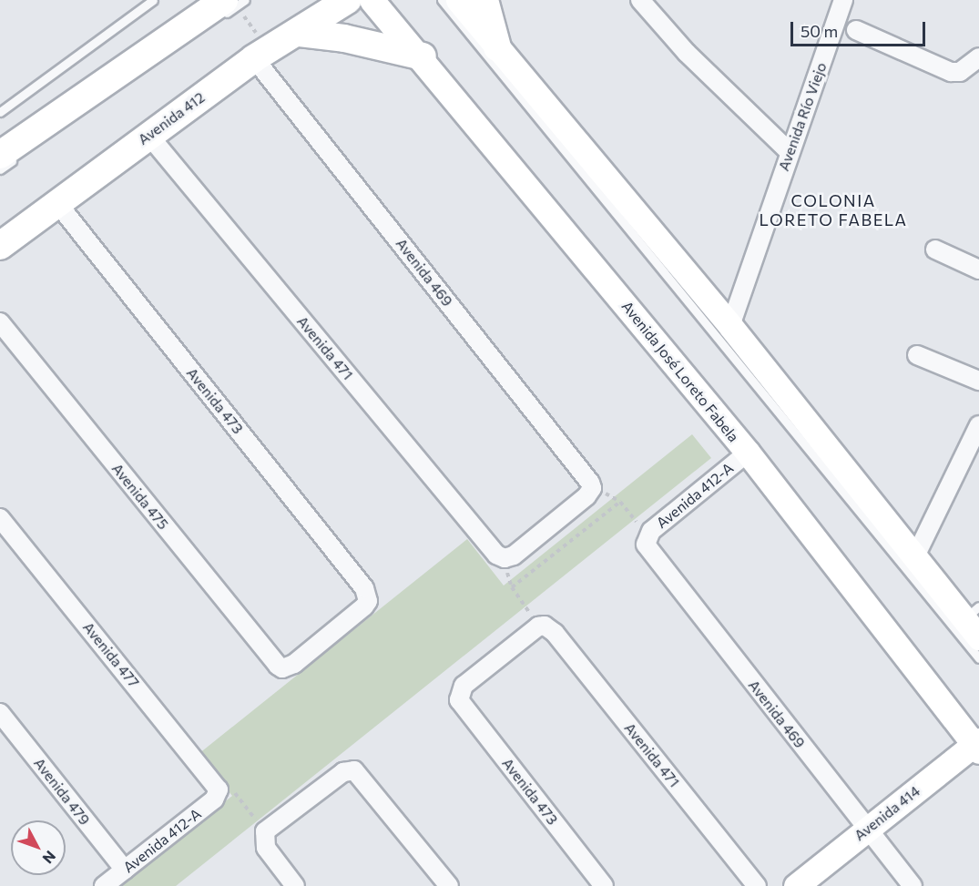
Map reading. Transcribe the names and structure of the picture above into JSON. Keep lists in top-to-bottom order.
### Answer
{
  "streets": {
    "main road": ["Avenida 412", "Avenida José Loreto Fabela", "Avenida 414"],
    "street": [
      "Avenida Río Viejo",
      "Avenida 469",
      "Avenida 471",
      "Avenida 473",
      "Avenida 412-A",
      "Avenida 475",
      "Avenida 477",
      "Avenida 479"
    ]
  },
  "crossings": [
    ["Avenida 412", "Avenida 469"],
    ["Avenida 412", "Avenida 471"],
    ["Avenida 412", "Avenida 473"],
    ["Avenida 469", "Avenida 412-A"],
    ["Avenida 469", "Avenida 414"],
    ["Avenida 471", "Avenida 473"],
    ["Avenida José Loreto Fabela", "Avenida 412-A"],
    ["Avenida José Loreto Fabela", "Avenida 414"],
    ["Avenida 473", "Avenida 475"],
    ["Avenida 412-A", "Avenida 477"],
    ["Avenida 412-A", "Avenida 479"]
  ],
  "districts": ["COLONIA LORETO FABELA"],
  "scale_bar": "50 m",
  "north": "bottom right"
}
